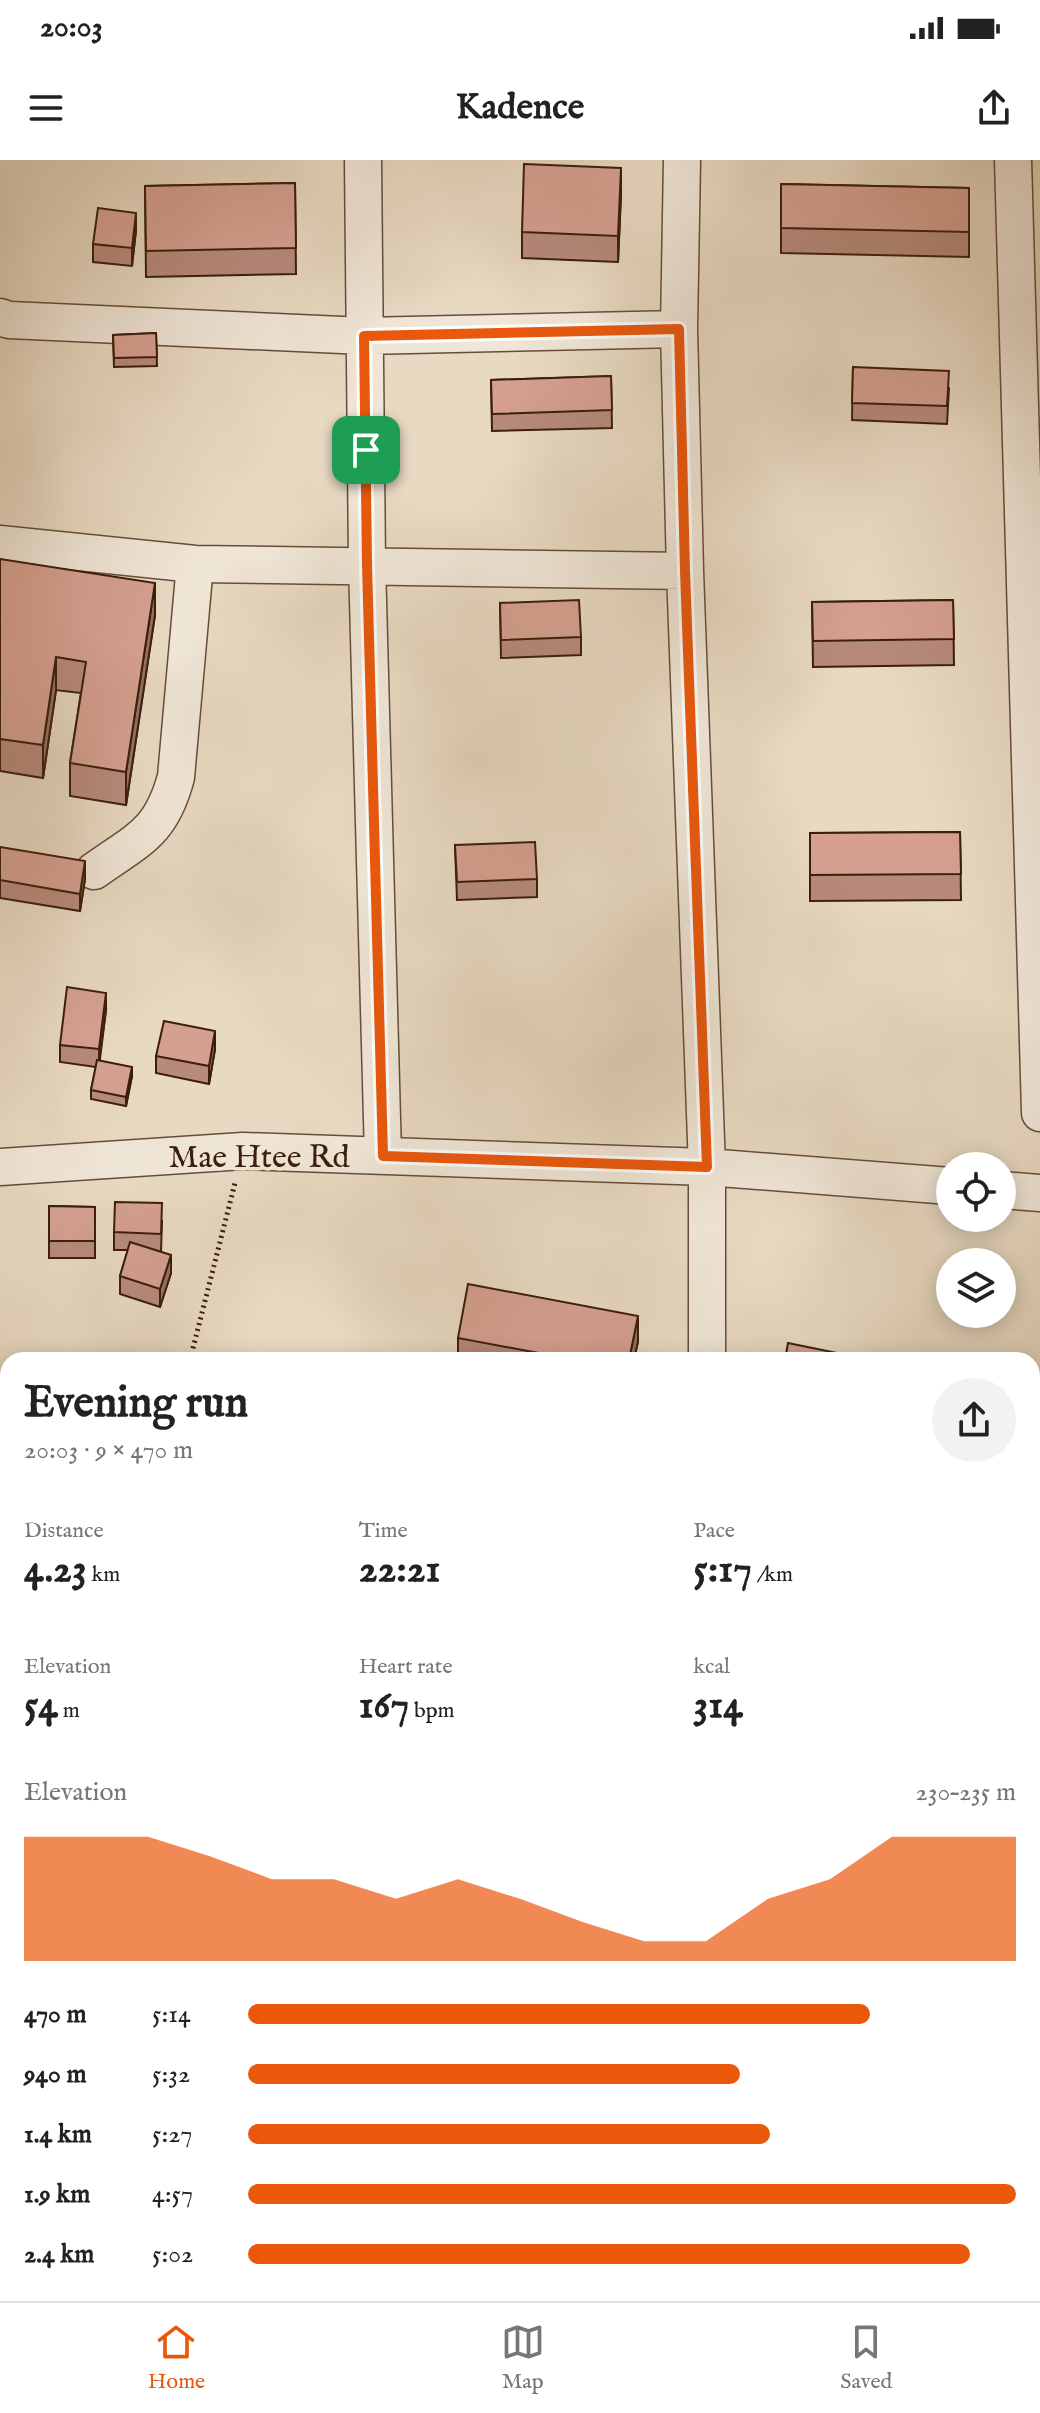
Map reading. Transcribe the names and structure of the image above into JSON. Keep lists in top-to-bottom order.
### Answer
{
  "streets": {
    "street": ["Mae Htee Rd"]
  },
  "page": {
    "status": "20:03",
    "header": "Kadence",
    "heading": ["Evening run", "20:03 · 9 × 470 m"],
    "stats": [
      ["Distance", "4.23 km"],
      ["Time", "22:21"],
      ["Pace", "5:17 /km"],
      ["Elevation", "54 m"],
      ["Heart rate", "167 bpm"],
      ["kcal", "314"]
    ],
    "chart": ["Elevation", "230–235 m"],
    "list": [
      {
        "name": "470 m",
        "note": "5:14"
      },
      {
        "name": "940 m",
        "note": "5:32"
      },
      {
        "name": "1.4 km",
        "note": "5:27"
      },
      {
        "name": "1.9 km",
        "note": "4:57"
      },
      {
        "name": "2.4 km",
        "note": "5:02"
      }
    ],
    "tabs": ["Home", "Map", "Saved"]
  }
}
